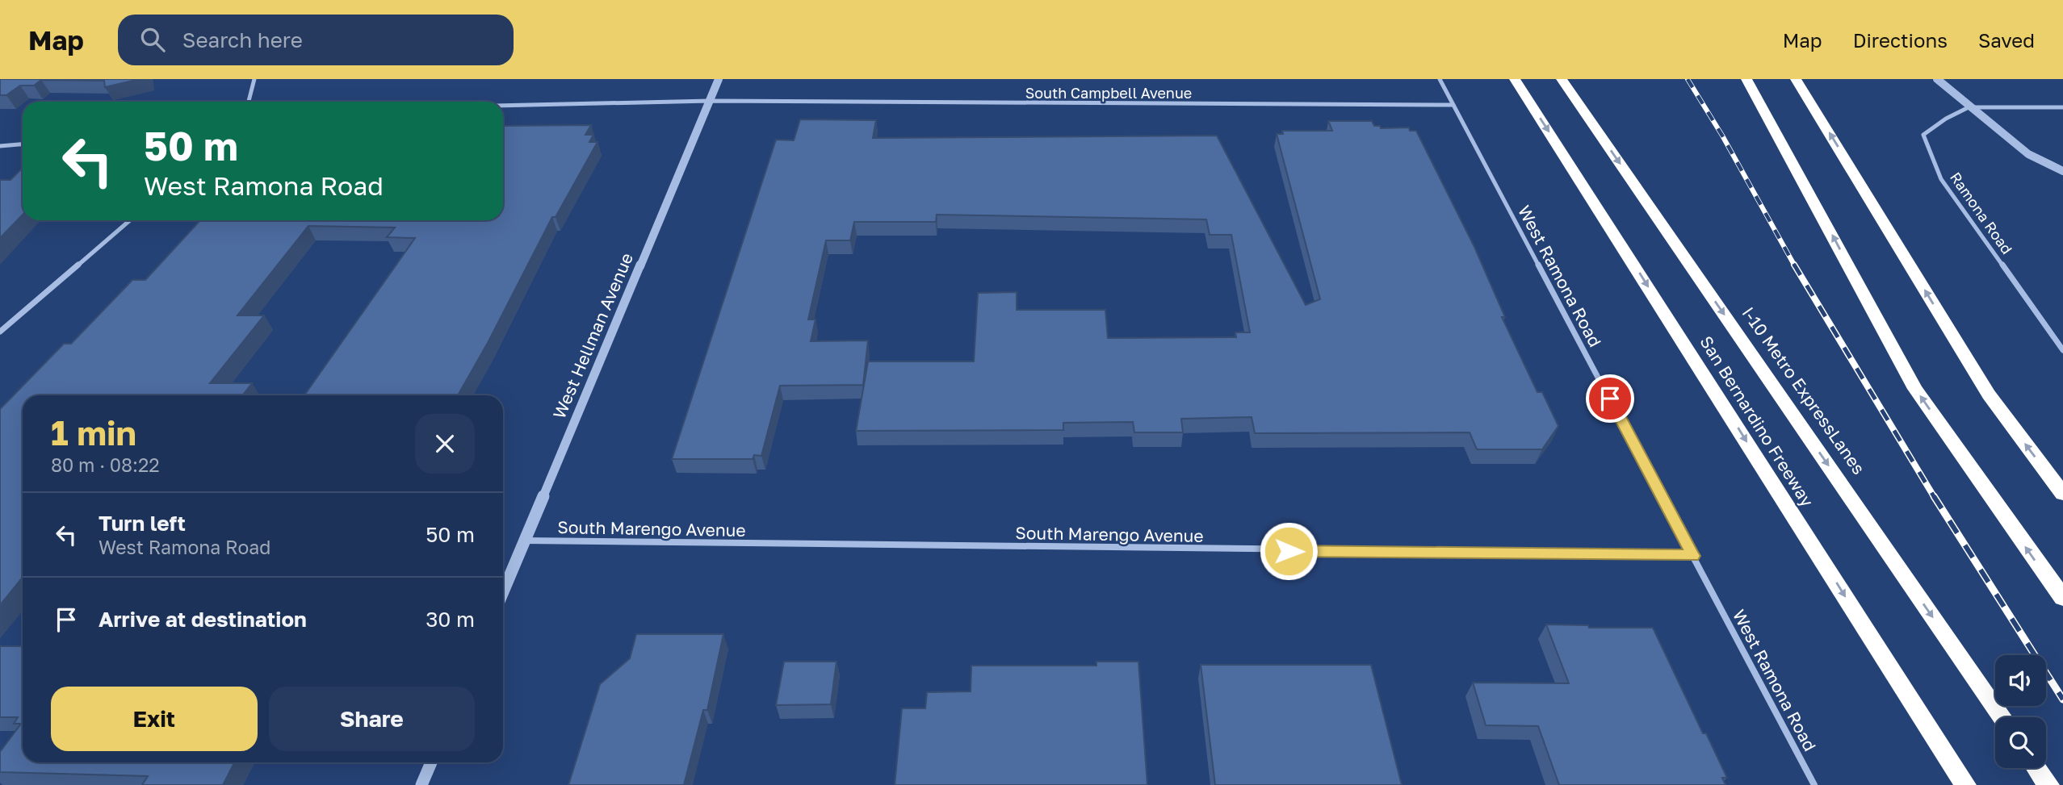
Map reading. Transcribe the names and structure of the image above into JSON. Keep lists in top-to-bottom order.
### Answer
{
  "streets": {
    "highway": ["I-10 Metro ExpressLanes", "San Bernardino Freeway"],
    "street": [
      "South Campbell Avenue",
      "Ramona Road",
      "West Ramona Road",
      "West Hellman Avenue",
      "South Marengo Avenue"
    ]
  },
  "crossings": [
    ["South Campbell Avenue", "West Ramona Road"],
    ["South Campbell Avenue", "West Hellman Avenue"],
    ["West Ramona Road", "South Marengo Avenue"],
    ["West Hellman Avenue", "South Marengo Avenue"]
  ],
  "one_way": ["San Bernardino Freeway"],
  "page": {
    "header": "Map",
    "search": "Search here",
    "nav": ["Map", "Directions", "Saved"],
    "turn": ["50 m", "West Ramona Road"],
    "heading": ["1 min", "80 m · 08:22"],
    "list": [
      {
        "name": "Turn left",
        "note": "West Ramona Road",
        "value": "50 m"
      },
      {
        "name": "Arrive at destination",
        "value": "30 m"
      }
    ],
    "buttons": ["Exit", "Share"]
  }
}
